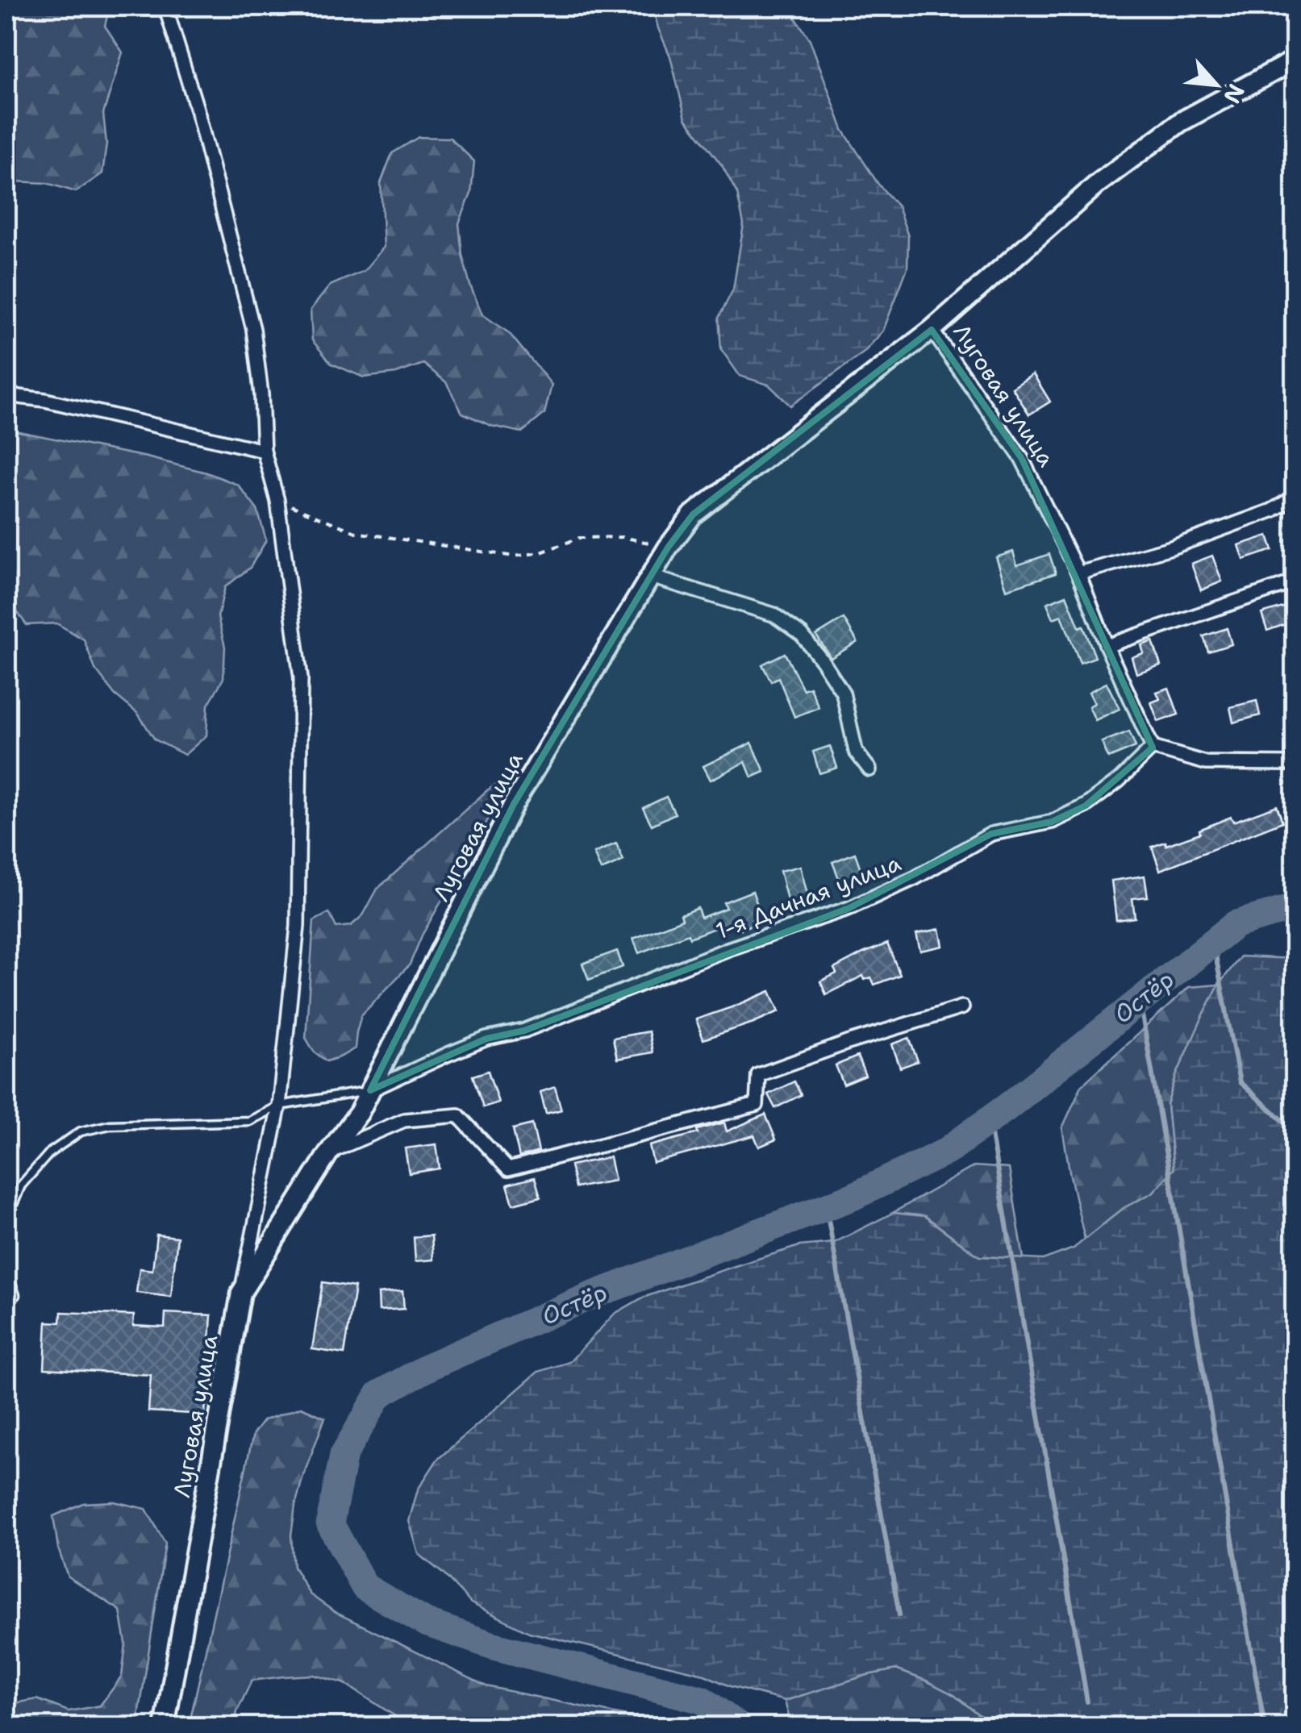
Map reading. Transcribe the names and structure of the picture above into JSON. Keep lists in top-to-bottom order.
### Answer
{
  "streets": {
    "street": ["Луговая улица", "1-я Дачная улица"]
  },
  "crossings": [
    ["Луговая улица", "1-я Дачная улица"]
  ],
  "water": ["Остёр"],
  "north": "bottom right"
}
